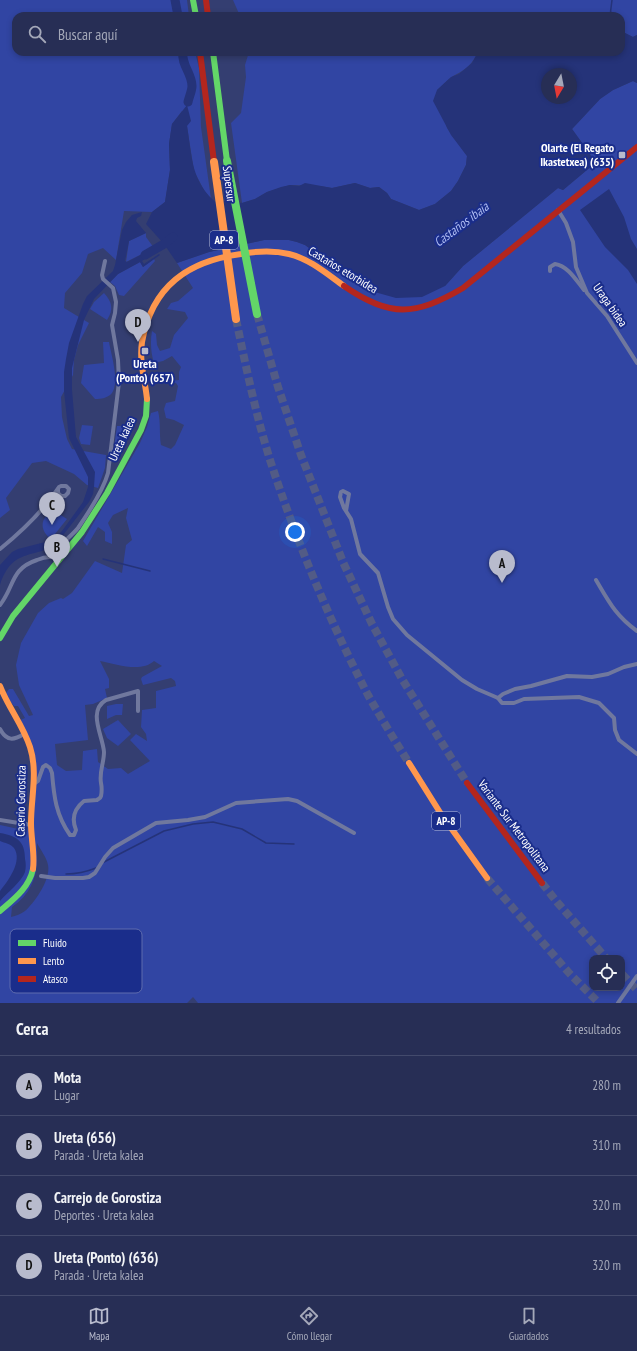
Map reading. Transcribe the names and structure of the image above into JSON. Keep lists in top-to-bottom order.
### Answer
{
  "streets": {
    "main road": [
      "Supersur",
      "AP-8",
      "Castaños etorbidea",
      "Ureta kalea",
      "Caserio Gorostiza",
      "Variante Sur Metropolitana"
    ],
    "street": ["Uraga bidea"]
  },
  "crossings": [
    ["Castaños etorbidea", "Uraga bidea"],
    ["Castaños etorbidea", "Ureta kalea"]
  ],
  "water": ["Castaños ibaia"],
  "places": {
    "transit": ["Olarte (El Regato Ikastetxea) (635)", "Ureta (Ponto) (657)"]
  },
  "legend": ["Fluido", "Lento", "Atasco"],
  "north": "bottom",
  "page": {
    "search": "Buscar aquí",
    "pins": [
      "D",
      "C",
      "B",
      "A"
    ],
    "heading": ["Cerca", "4 resultados"],
    "list": [
      {
        "mark": "A",
        "name": "Mota",
        "note": "Lugar",
        "value": "280 m"
      },
      {
        "mark": "B",
        "name": "Ureta (656)",
        "note": "Parada · Ureta kalea",
        "value": "310 m"
      },
      {
        "mark": "C",
        "name": "Carrejo de Gorostiza",
        "note": "Deportes · Ureta kalea",
        "value": "320 m"
      },
      {
        "mark": "D",
        "name": "Ureta (Ponto) (636)",
        "note": "Parada · Ureta kalea",
        "value": "320 m"
      }
    ],
    "nav": ["Mapa", "Cómo llegar", "Guardados"]
  }
}
